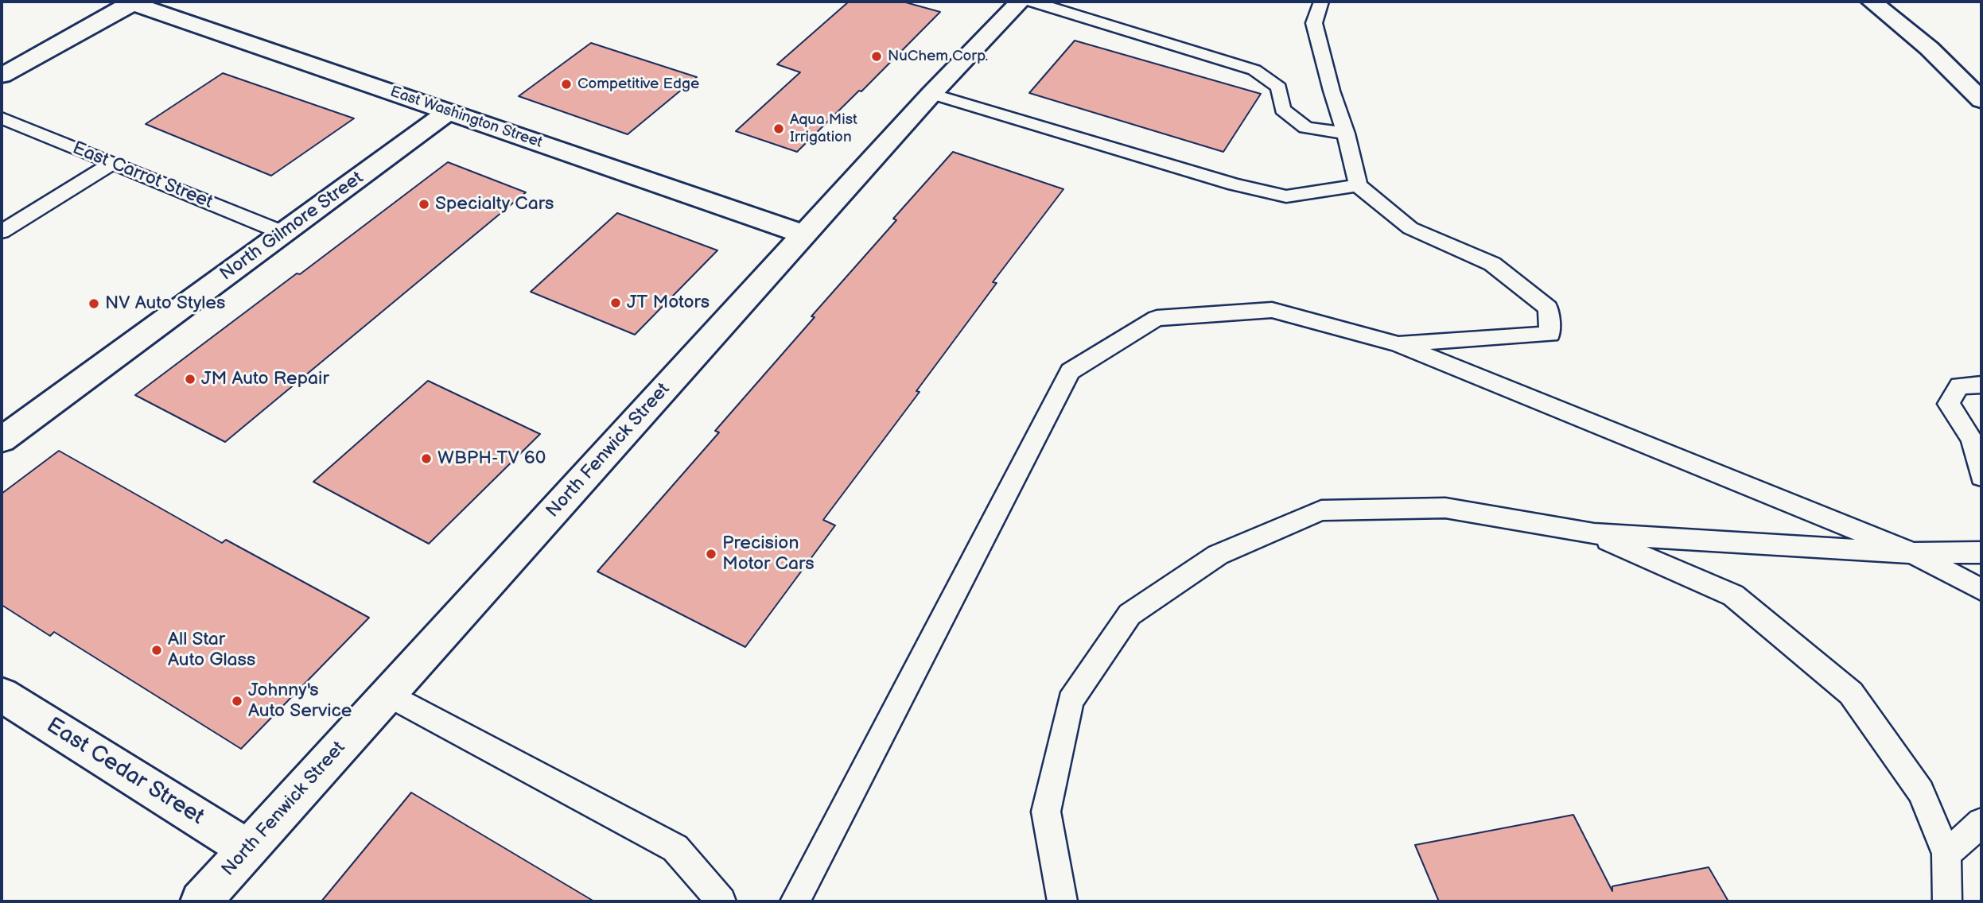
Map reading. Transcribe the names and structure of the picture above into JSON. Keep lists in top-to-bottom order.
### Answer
{
  "streets": {
    "street": [
      "East Washington Street",
      "North Gilmore Street",
      "North Fenwick Street",
      "East Cedar Street"
    ],
    "lane": ["East Carrot Street"]
  },
  "crossings": [
    ["East Washington Street", "North Gilmore Street"],
    ["East Washington Street", "North Fenwick Street"],
    ["East Carrot Street", "North Gilmore Street"],
    ["North Fenwick Street", "East Cedar Street"]
  ],
  "places": [
    "NuChem Corp.",
    "Competitive Edge",
    "Aqua Mist Irrigation",
    "Specialty Cars",
    "JT Motors",
    "NV Auto Styles",
    "JM Auto Repair",
    "WBPH-TV 60",
    "Precision Motor Cars",
    "All Star Auto Glass",
    "Johnny's Auto Service"
  ]
}
